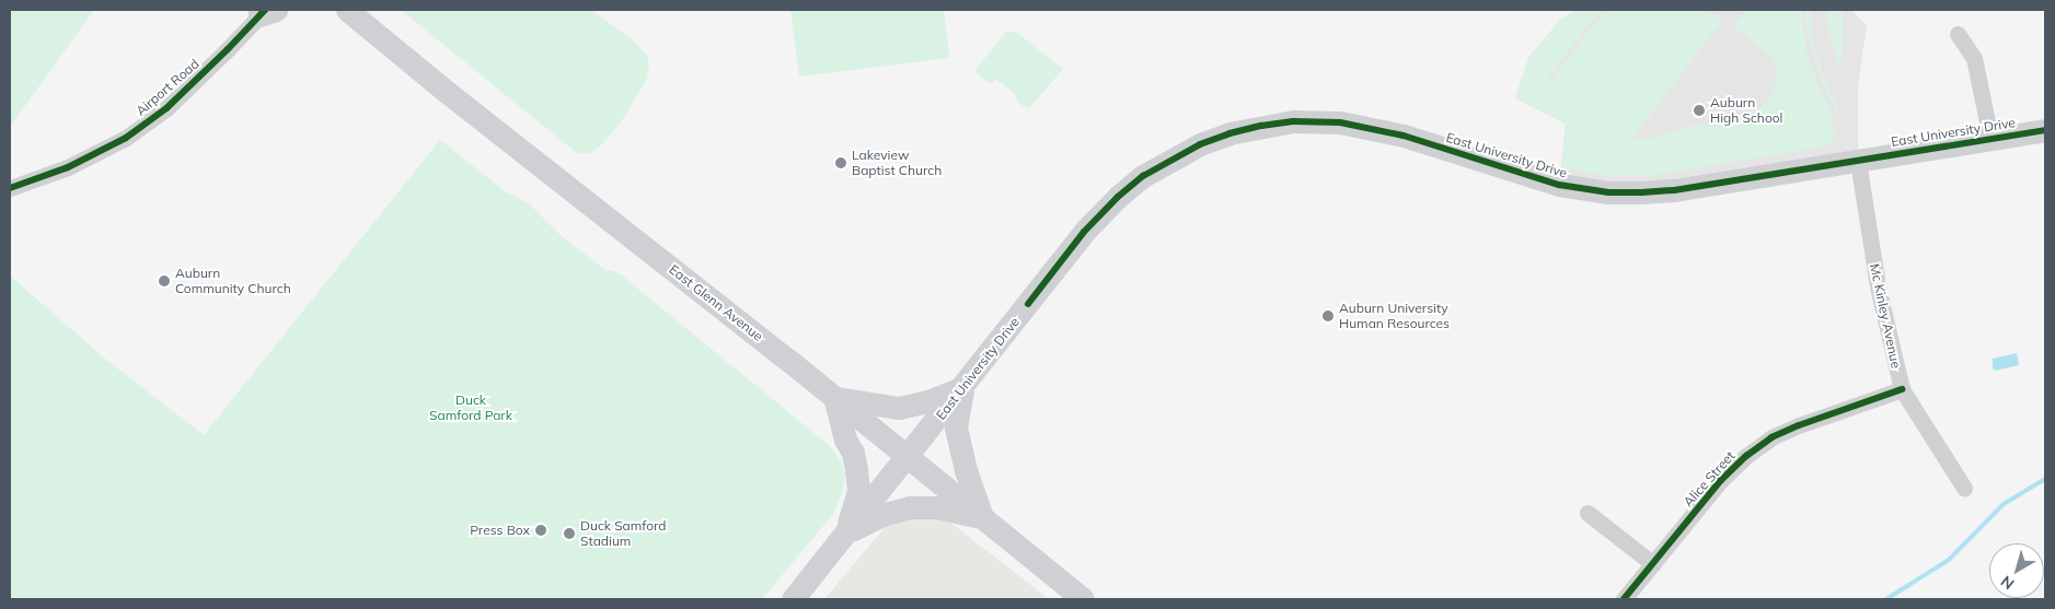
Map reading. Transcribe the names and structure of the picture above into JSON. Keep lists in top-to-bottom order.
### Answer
{
  "streets": {
    "main road": ["East University Drive", "East Glenn Avenue"],
    "street": ["Airport Road", "Mc Kinley Avenue", "Alice Street"]
  },
  "crossings": [
    ["East University Drive", "East Glenn Avenue"],
    ["East University Drive", "Mc Kinley Avenue"],
    ["Mc Kinley Avenue", "Alice Street"]
  ],
  "parks": ["Duck Samford Park"],
  "places": [
    "Auburn High School",
    "Lakeview Baptist Church",
    "Auburn Community Church",
    "Auburn University Human Resources",
    "Press Box",
    "Duck Samford Stadium"
  ],
  "north": "bottom left"
}
